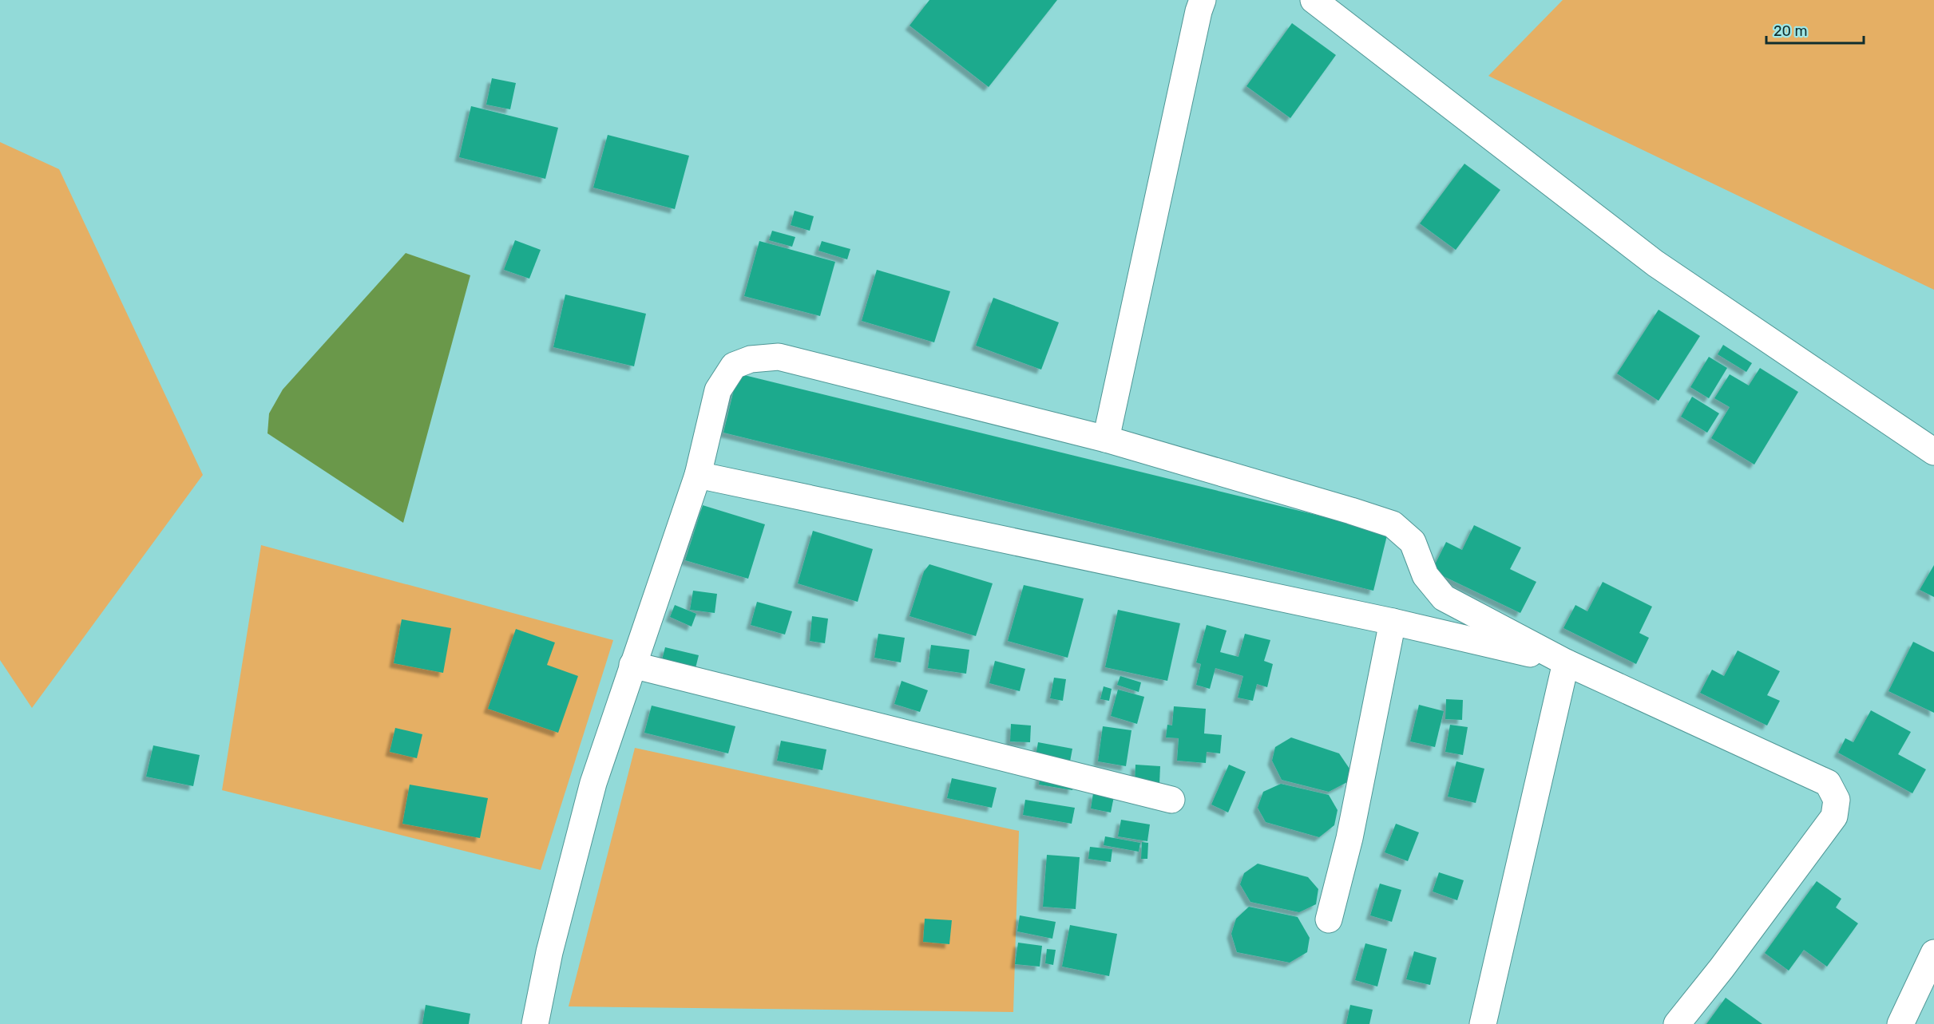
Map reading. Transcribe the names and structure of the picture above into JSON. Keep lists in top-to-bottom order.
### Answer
{
  "scale_bar": "20 m"
}
